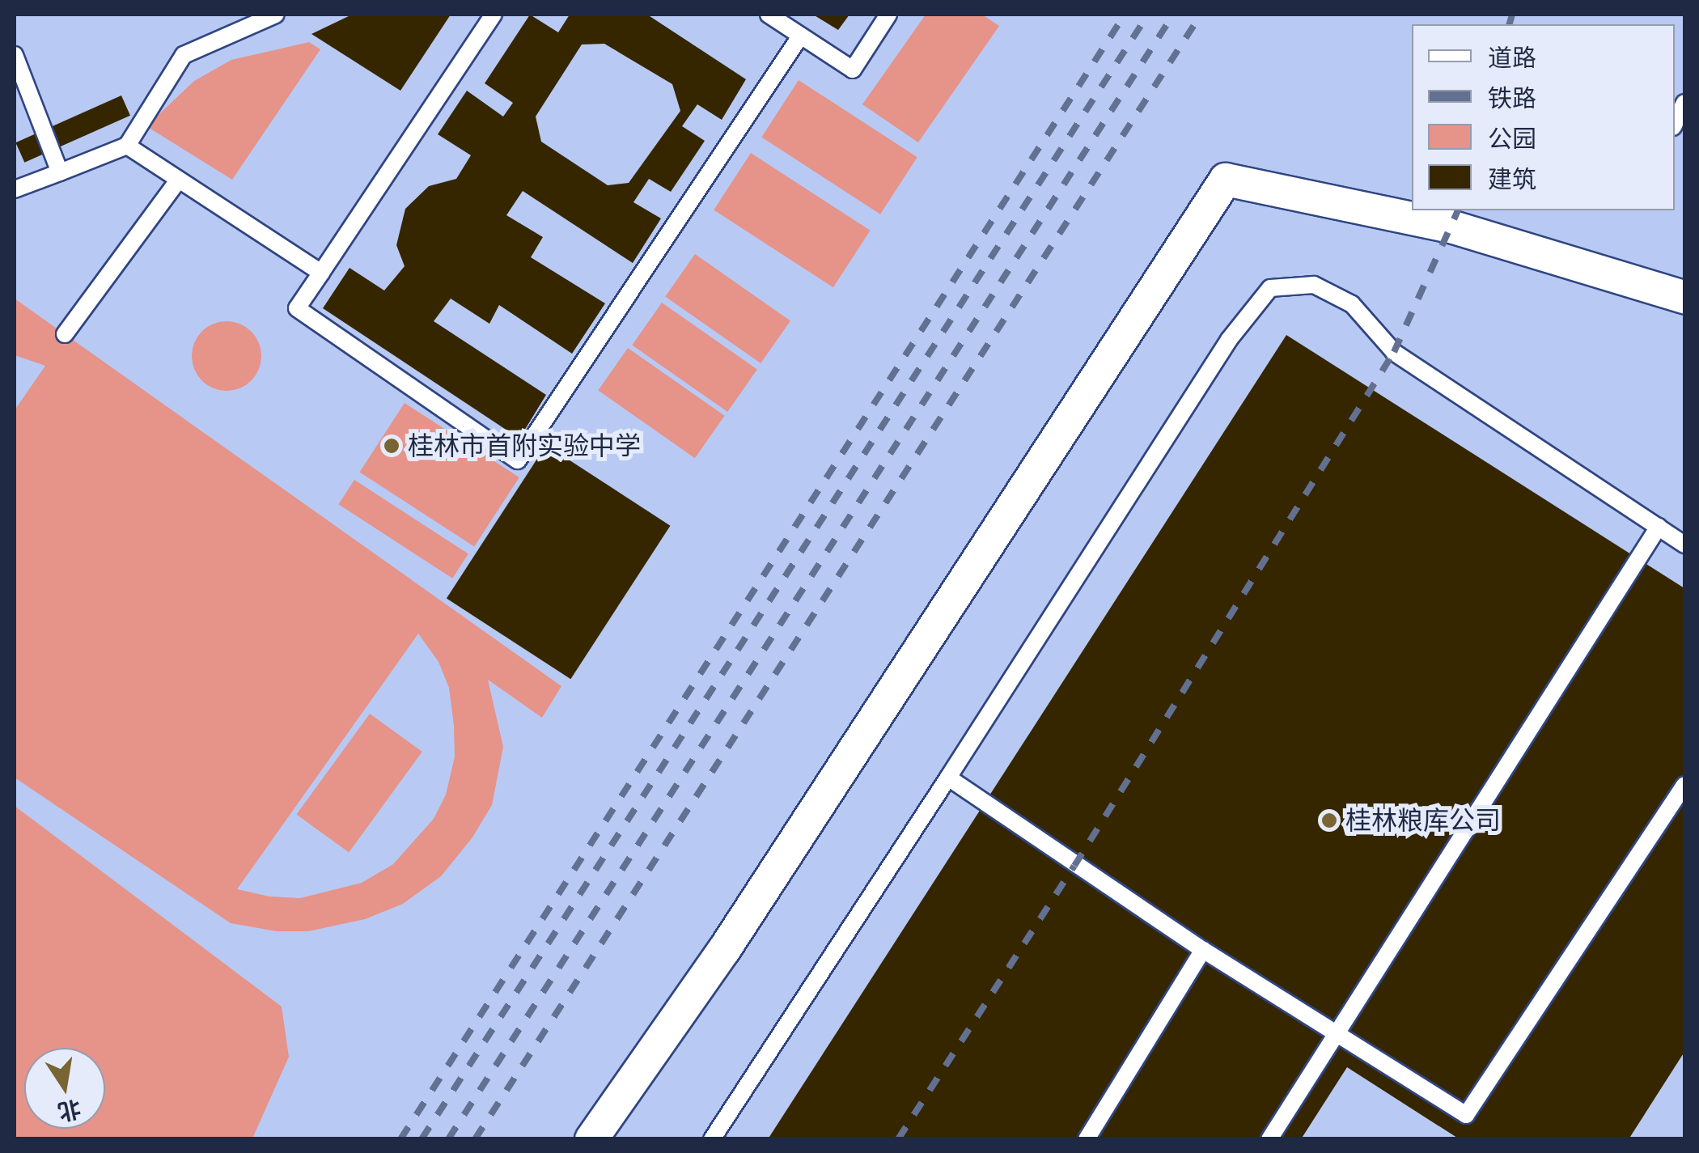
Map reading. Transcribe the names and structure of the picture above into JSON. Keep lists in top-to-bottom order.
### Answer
{
  "places": ["桂林市首附实验中学", "桂林粮库公司"],
  "legend": [
    "道路",
    "铁路",
    "公园",
    "建筑"
  ],
  "north": "bottom"
}
